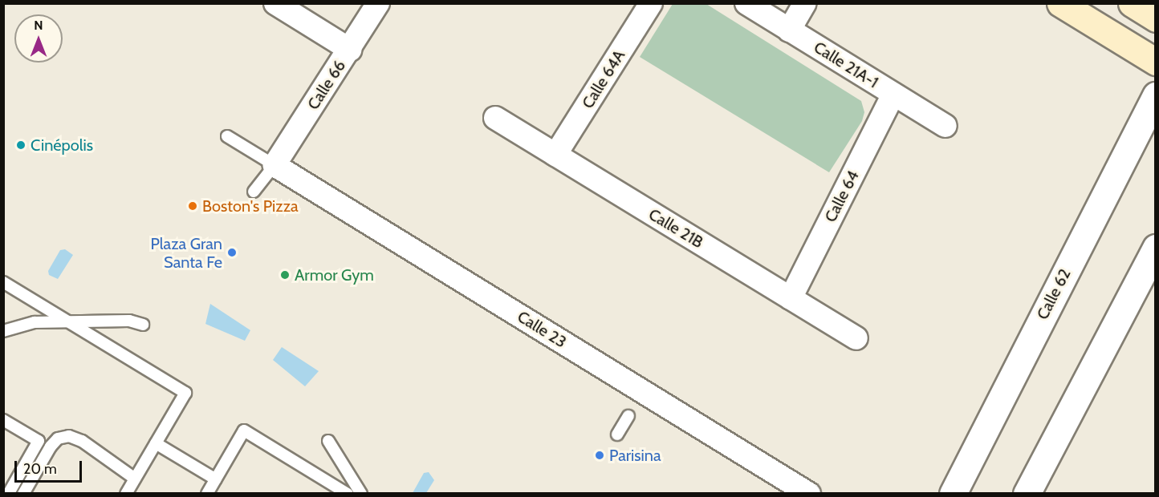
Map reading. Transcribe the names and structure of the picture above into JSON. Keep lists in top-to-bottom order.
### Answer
{
  "streets": {
    "street": [
      "Calle 21A-1",
      "Calle 64A",
      "Calle 66",
      "Calle 64",
      "Calle 21B",
      "Calle 62",
      "Calle 23"
    ]
  },
  "crossings": [
    ["Calle 21A-1", "Calle 64"],
    ["Calle 64A", "Calle 21B"],
    ["Calle 66", "Calle 23"],
    ["Calle 64", "Calle 21B"]
  ],
  "places": [
    "Cinépolis",
    "Boston's Pizza",
    "Plaza Gran Santa Fe",
    "Armor Gym",
    "Parisina"
  ],
  "scale_bar": "20 m",
  "north": "top"
}
